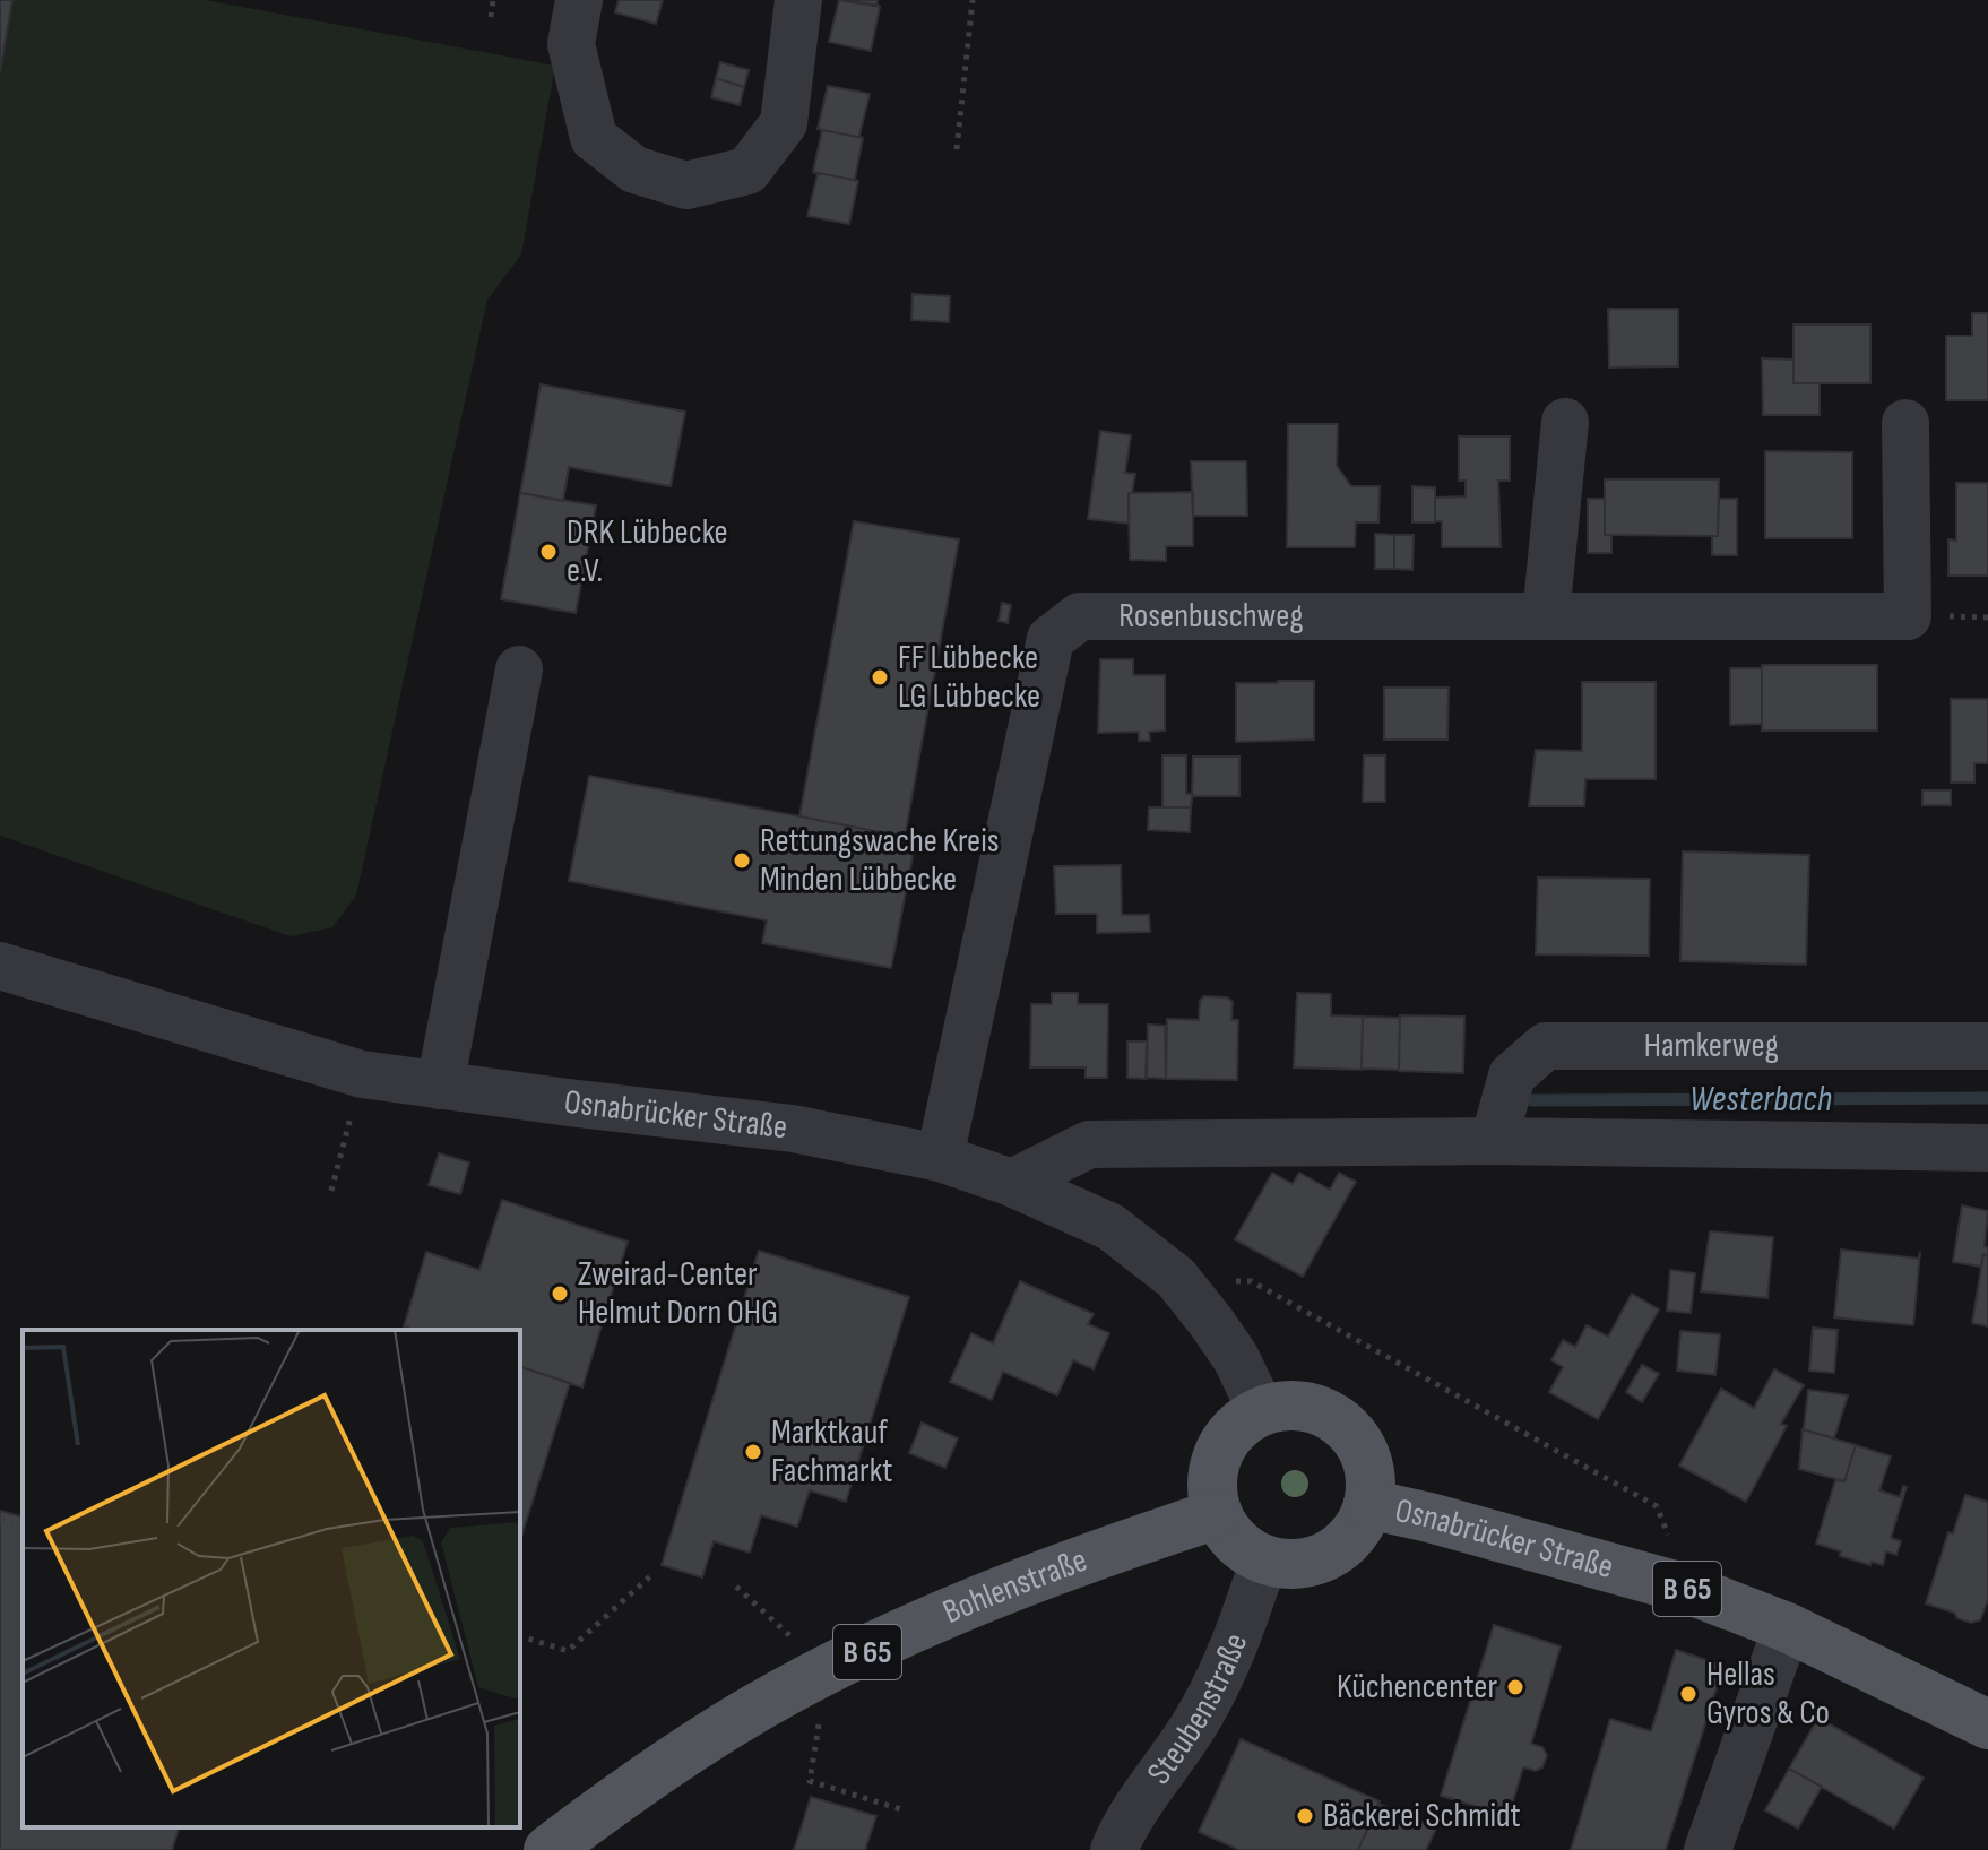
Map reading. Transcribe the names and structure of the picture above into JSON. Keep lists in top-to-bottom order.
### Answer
{
  "streets": {
    "main road": ["Osnabrücker Straße", "Bohlenstraße", "B 65"],
    "street": ["Rosenbuschweg", "Hamkerweg", "Steubenstraße"]
  },
  "crossings": [
    ["Rosenbuschweg", "Osnabrücker Straße"],
    ["Osnabrücker Straße", "Bohlenstraße"],
    ["Osnabrücker Straße", "Steubenstraße"],
    ["Bohlenstraße", "Steubenstraße"]
  ],
  "water": ["Westerbach"],
  "places": [
    "DRK Lübbecke e.V.",
    "FF Lübbecke LG Lübbecke",
    "Rettungswache Kreis Minden Lübbecke",
    "Zweirad-Center Helmut Dorn OHG",
    "Marktkauf Fachmarkt",
    "Küchencenter",
    "Hellas Gyros & Co",
    "Bäckerei Schmidt"
  ]
}
